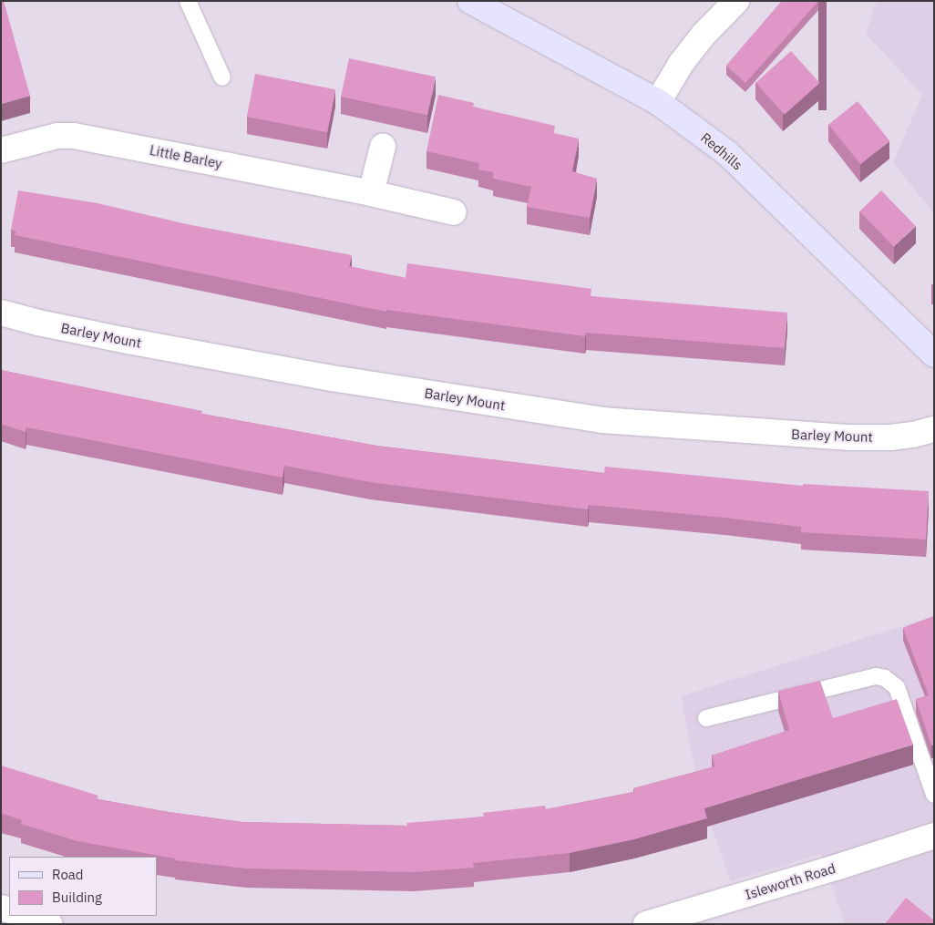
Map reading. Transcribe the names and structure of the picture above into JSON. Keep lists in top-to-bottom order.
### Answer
{
  "streets": {
    "street": [
      "Redhills",
      "Little Barley",
      "Barley Mount",
      "Isleworth Road"
    ]
  },
  "legend": ["Road", "Building"]
}
